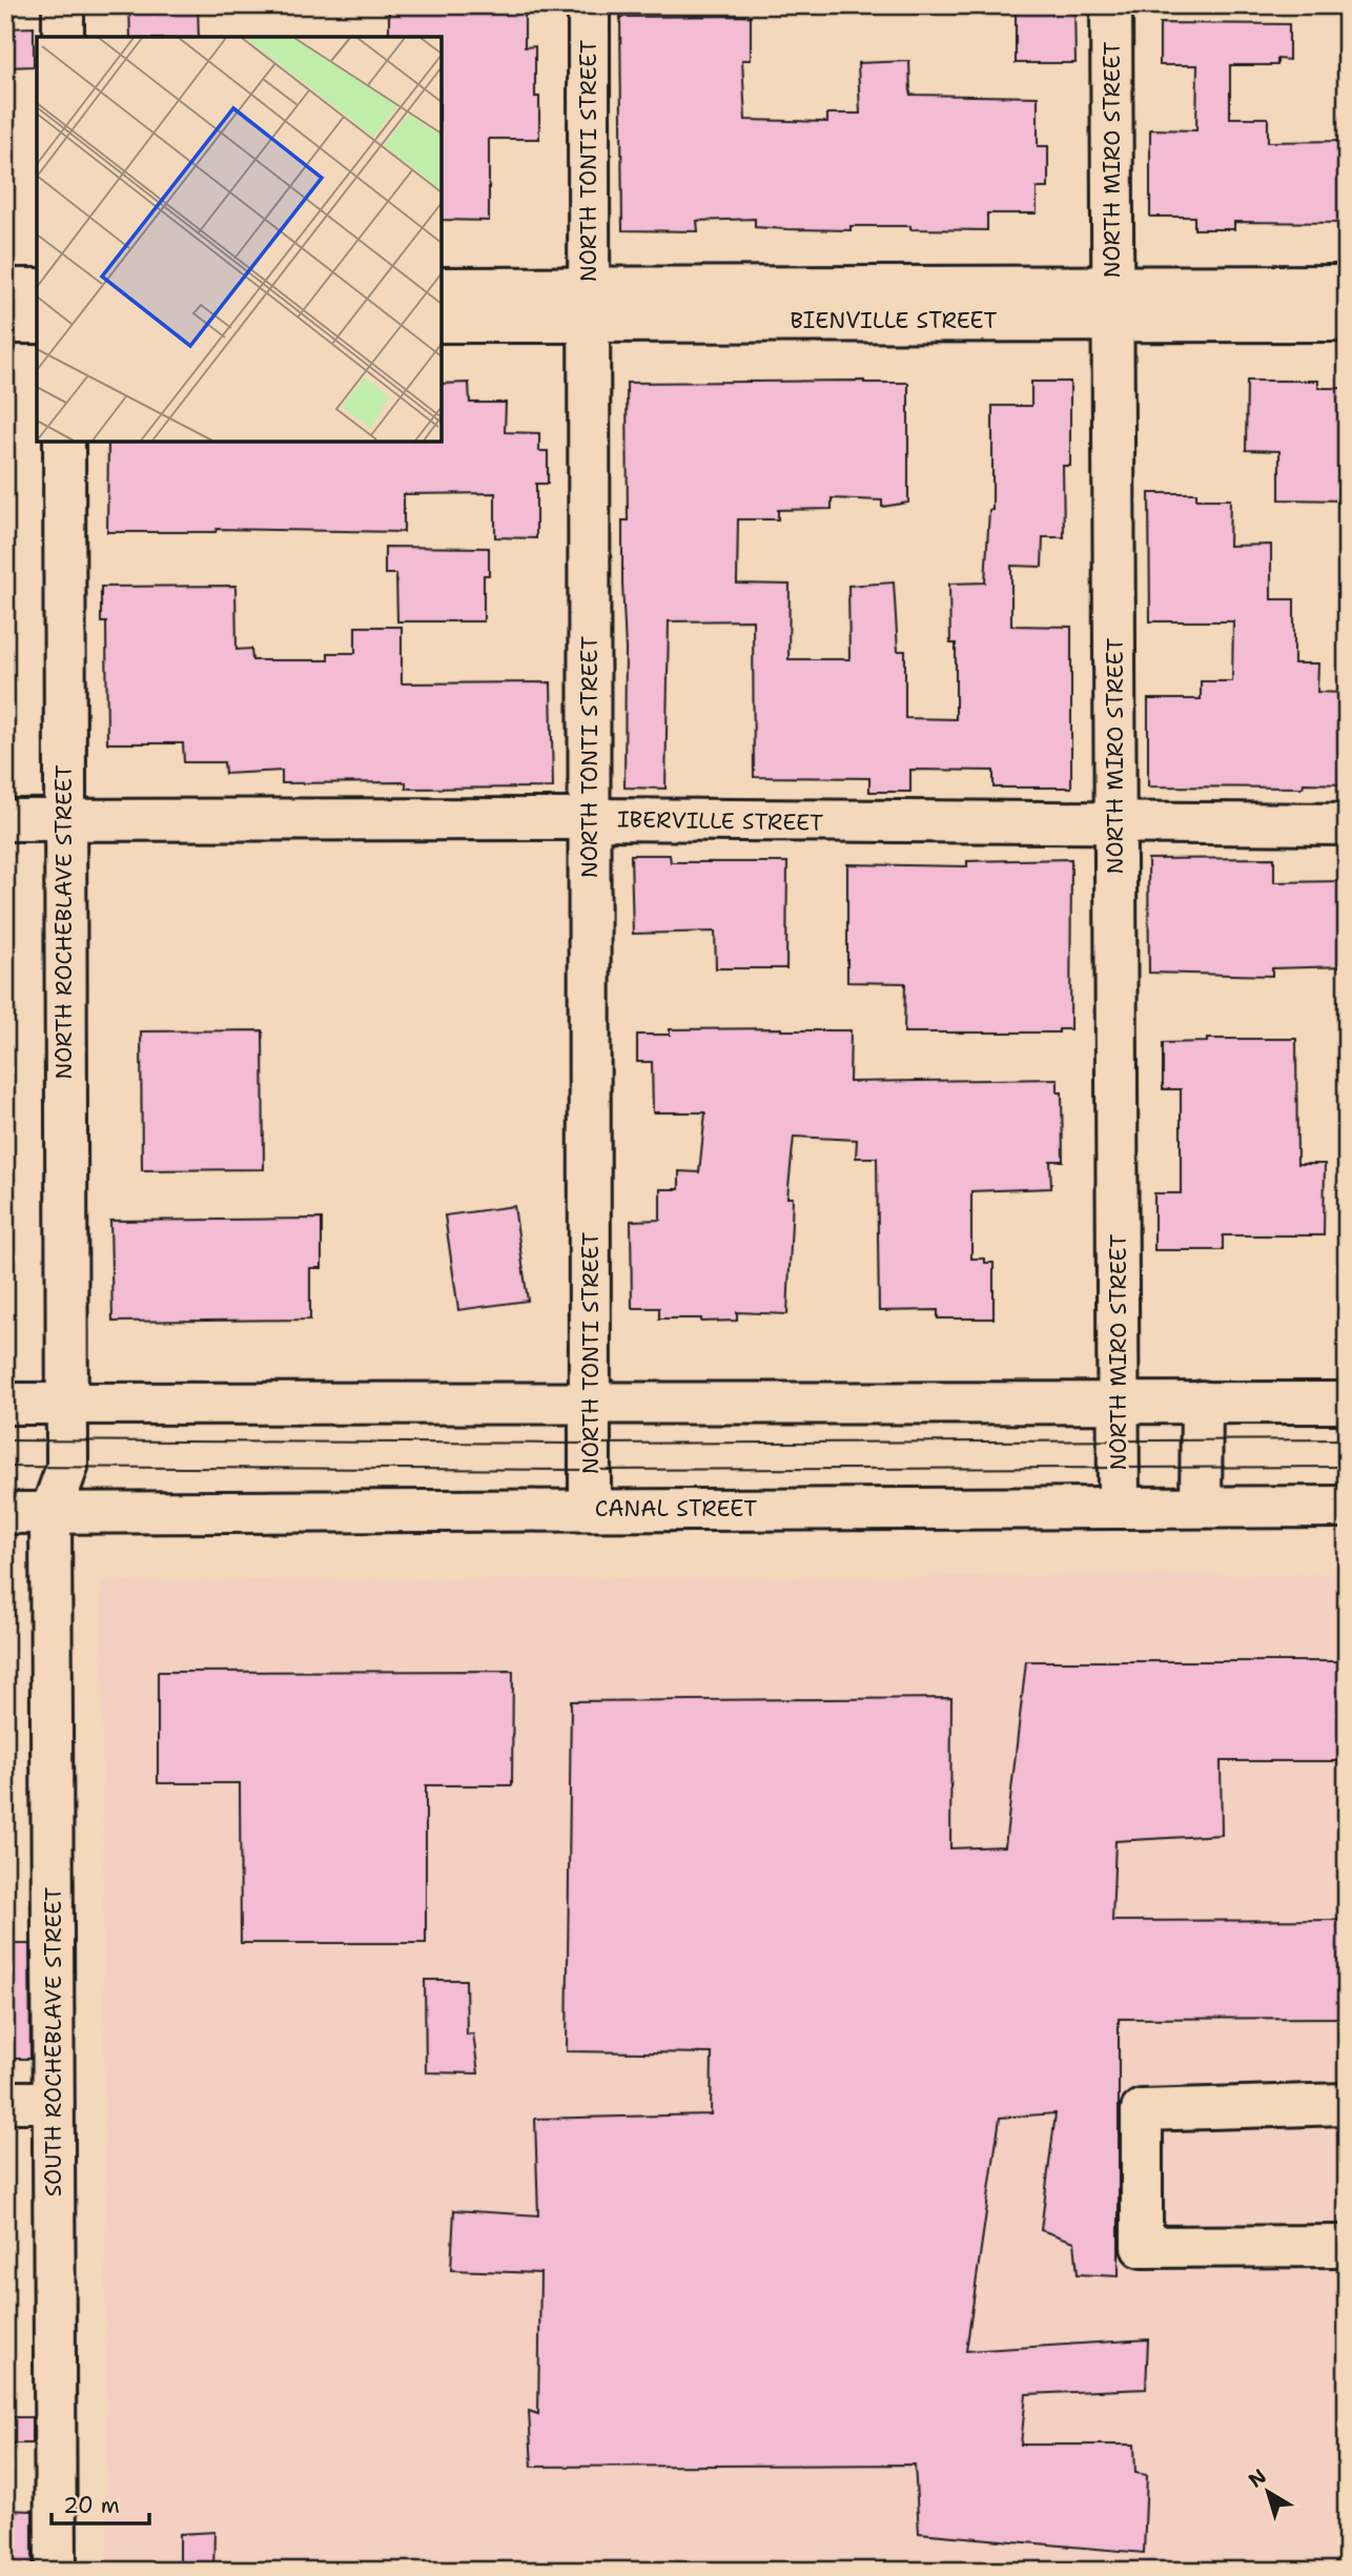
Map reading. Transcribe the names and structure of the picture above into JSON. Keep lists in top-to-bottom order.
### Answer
{
  "streets": {
    "street": [
      "NORTH MIRO STREET",
      "NORTH TONTI STREET",
      "BIENVILLE STREET",
      "IBERVILLE STREET",
      "NORTH ROCHEBLAVE STREET",
      "CANAL STREET",
      "SOUTH ROCHEBLAVE STREET"
    ]
  },
  "crossings": [
    ["NORTH MIRO STREET", "BIENVILLE STREET"],
    ["NORTH MIRO STREET", "IBERVILLE STREET"],
    ["NORTH MIRO STREET", "CANAL STREET"],
    ["NORTH TONTI STREET", "BIENVILLE STREET"],
    ["NORTH TONTI STREET", "IBERVILLE STREET"],
    ["NORTH TONTI STREET", "CANAL STREET"],
    ["IBERVILLE STREET", "NORTH ROCHEBLAVE STREET"],
    ["NORTH ROCHEBLAVE STREET", "CANAL STREET"],
    ["NORTH ROCHEBLAVE STREET", "SOUTH ROCHEBLAVE STREET"],
    ["CANAL STREET", "SOUTH ROCHEBLAVE STREET"]
  ],
  "scale_bar": "20 m",
  "north": "top left"
}
